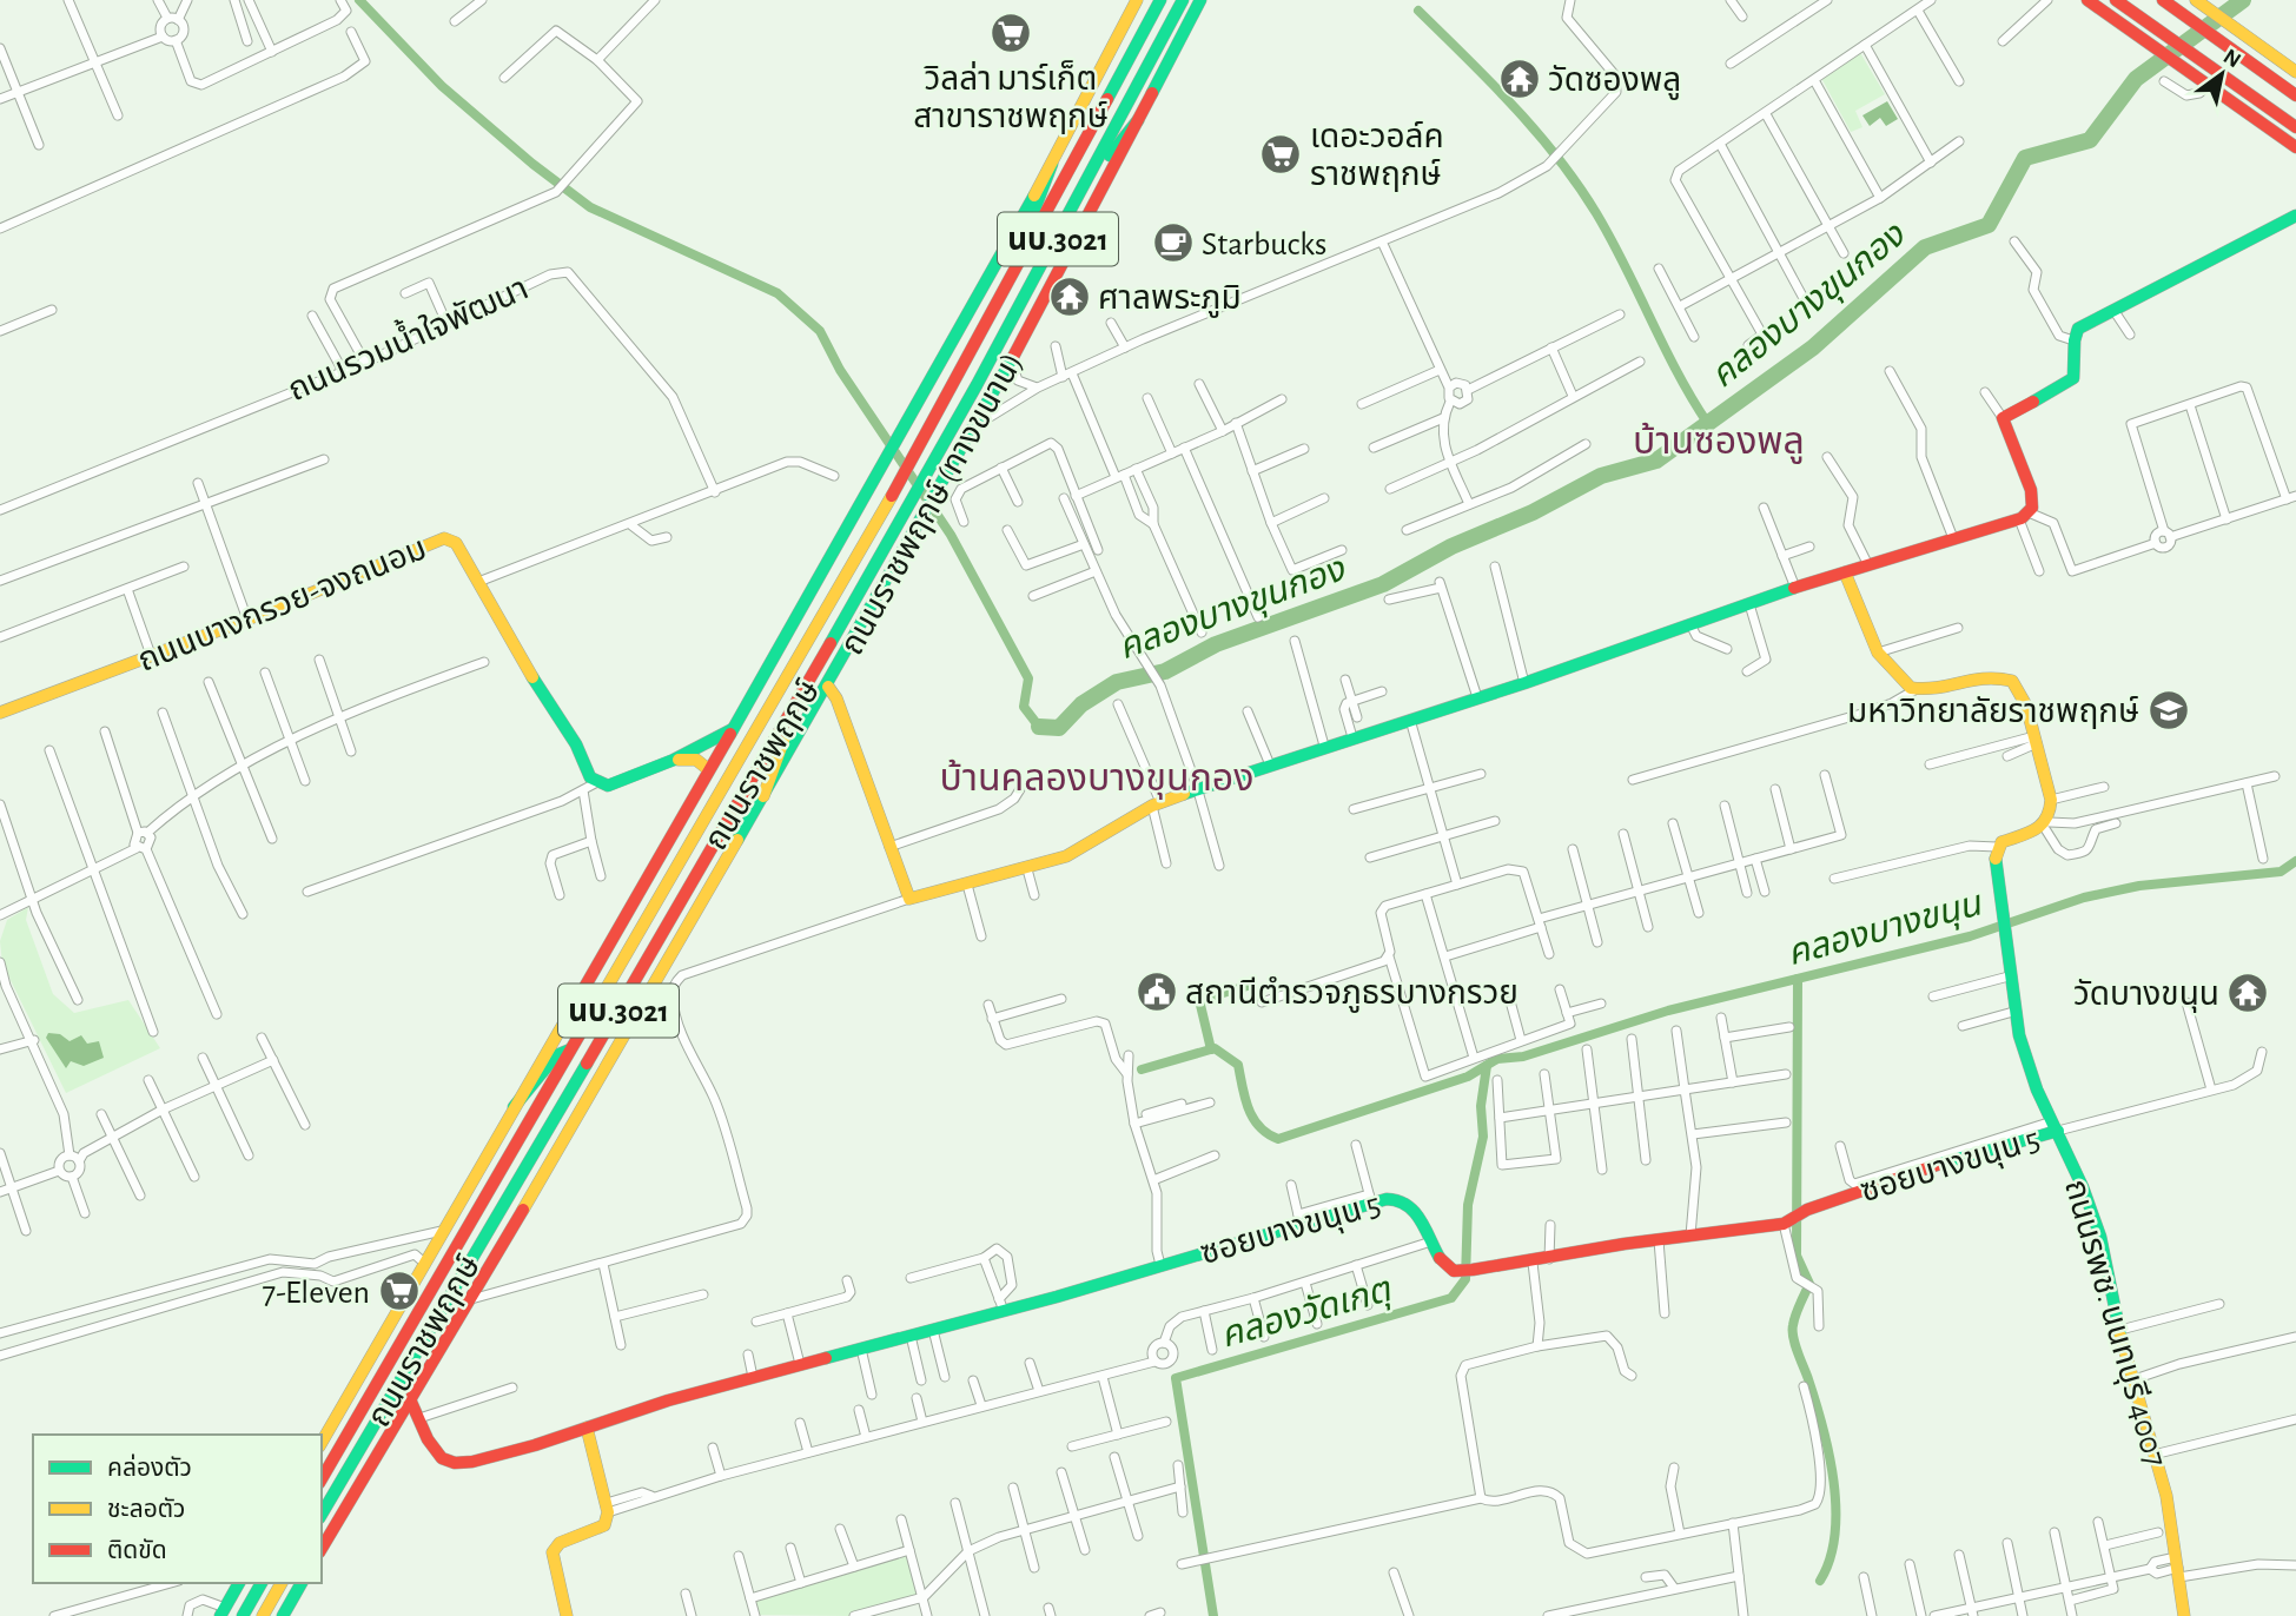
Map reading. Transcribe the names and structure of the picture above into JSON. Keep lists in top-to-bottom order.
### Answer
{
  "streets": {
    "main road": [
      "นบ.3021",
      "ถนนราชพฤกษ์ (ทางขนาน)",
      "ถนนบางกรวย-จงถนอม",
      "ถนนราชพฤกษ์",
      "ซอยบางขนุน 5",
      "ถนนรพช. นนทบุรี 4007"
    ],
    "street": ["ถนนรวมน้ำใจพัฒนา"]
  },
  "crossings": [
    ["ถนนราชพฤกษ์ (ทางขนาน)", "ซอยบางขนุน 5"],
    ["ซอยบางขนุน 5", "ถนนรพช. นนทบุรี 4007"]
  ],
  "districts": ["บ้านซองพลู", "บ้านคลองบางขุนกอง"],
  "water": ["คลองบางขุนกอง", "คลองบางขนุน", "คลองวัดเกตุ"],
  "places": {
    "supermarket": ["วิลล่า มาร์เก็ต สาขาราชพฤกษ์", "เดอะวอล์ค ราชพฤกษ์", "7-Eleven"],
    "temple": ["วัดซองพลู", "ศาลพระภูมิ", "วัดบางขนุน"],
    "cafe": ["Starbucks"],
    "school or university": ["มหาวิทยาลัยราชพฤกษ์"],
    "public building": ["สถานีตำรวจภูธรบางกรวย"]
  },
  "legend": ["คล่องตัว", "ชะลอตัว", "ติดขัด"],
  "north": "top right"
}
